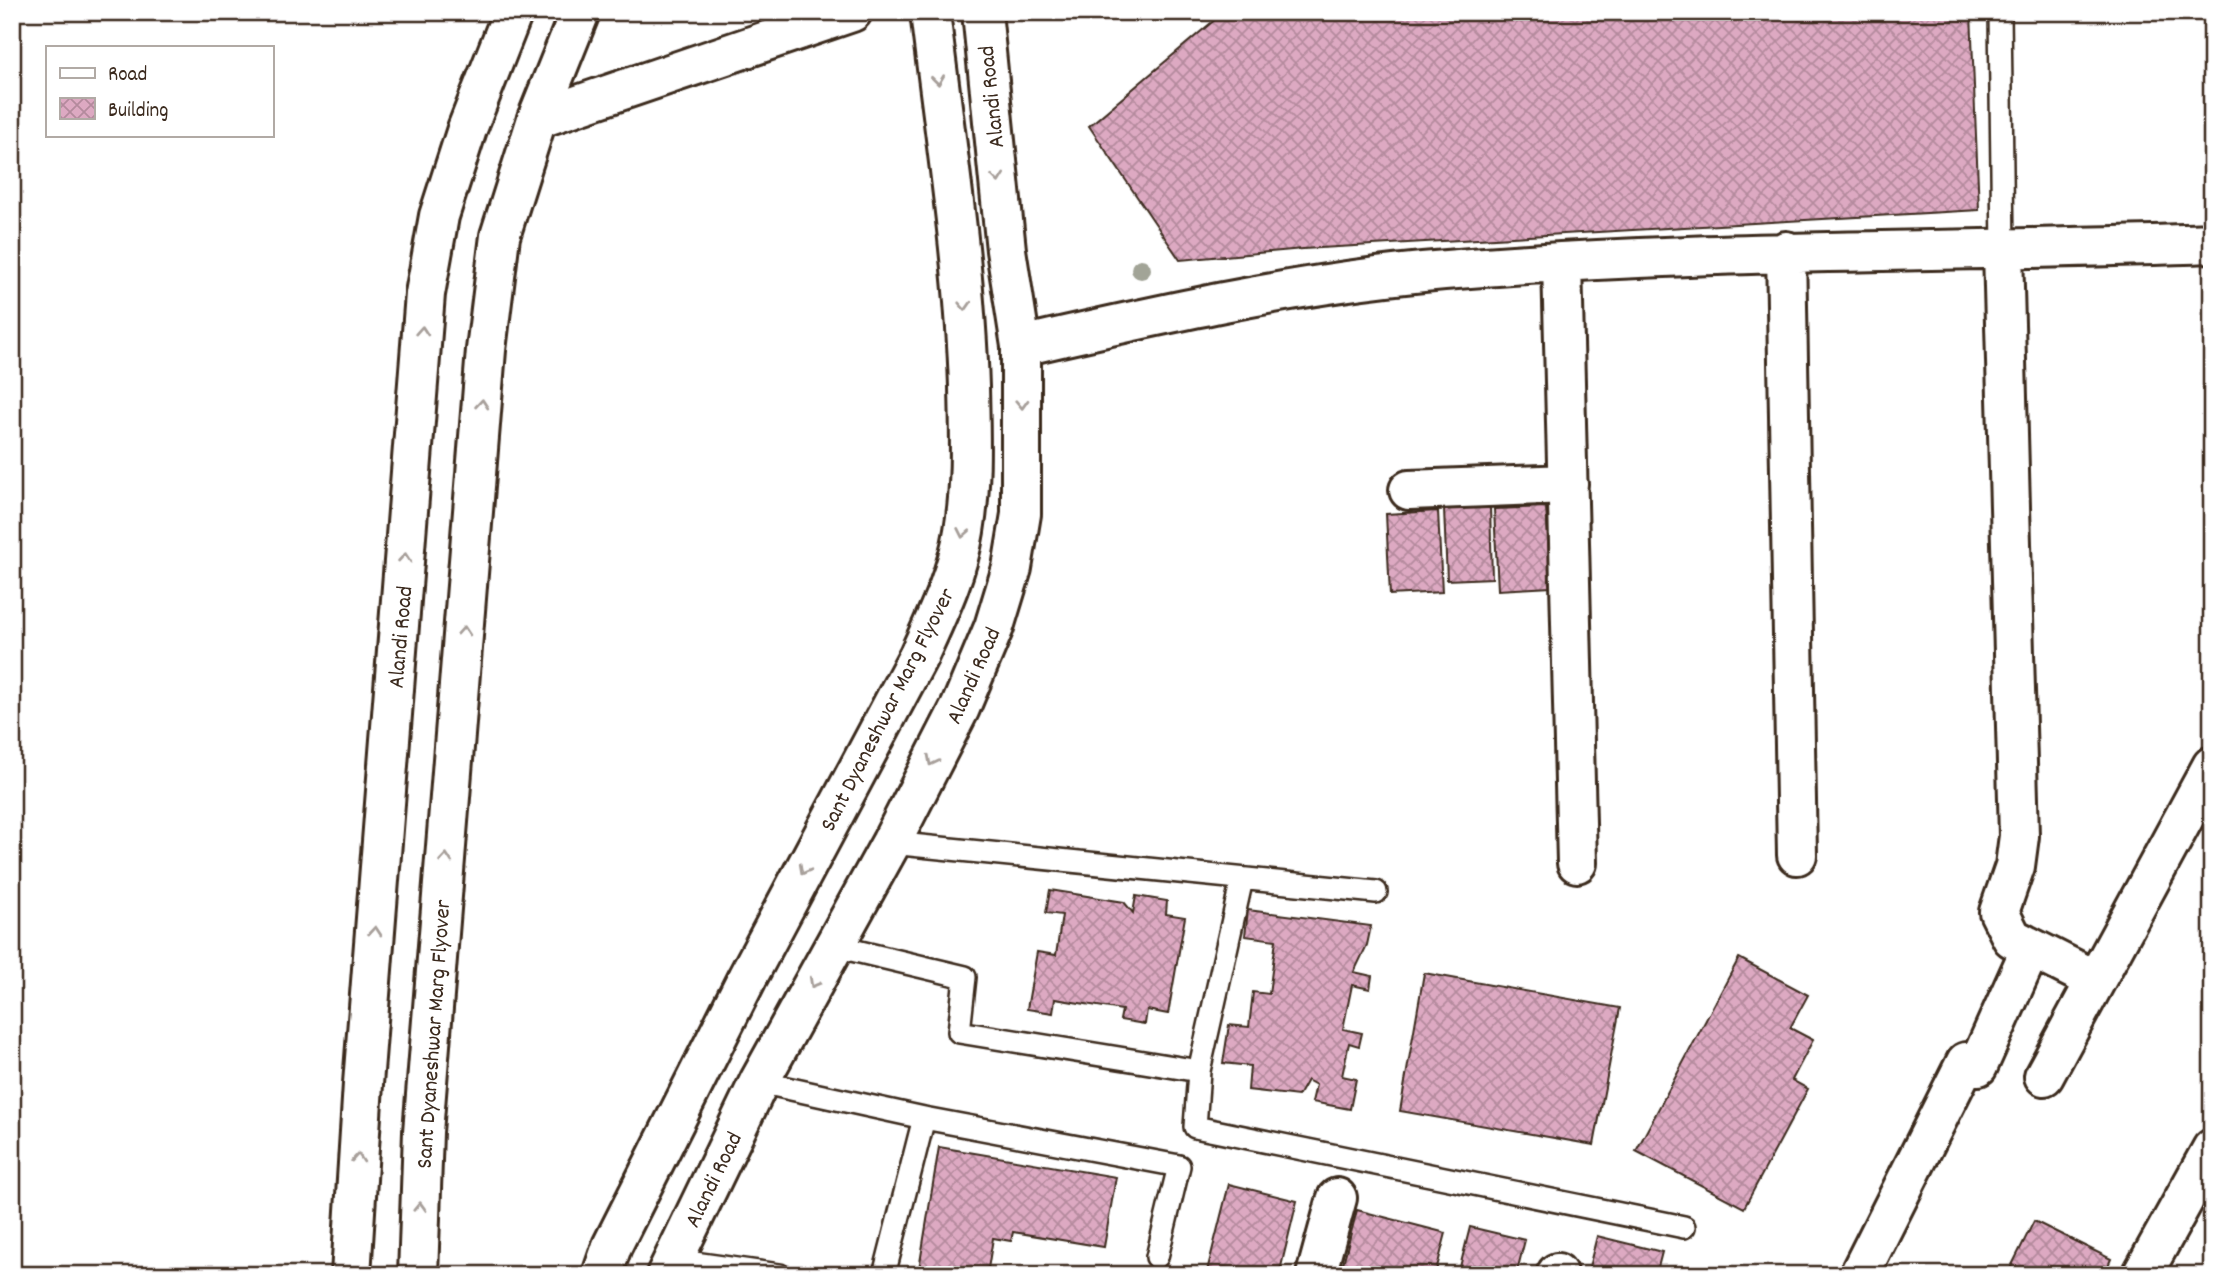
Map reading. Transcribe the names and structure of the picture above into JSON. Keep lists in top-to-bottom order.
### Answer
{
  "streets": {
    "street": ["Alandi Road", "Sant Dyaneshwar Marg Flyover"]
  },
  "legend": ["Road", "Building"]
}
